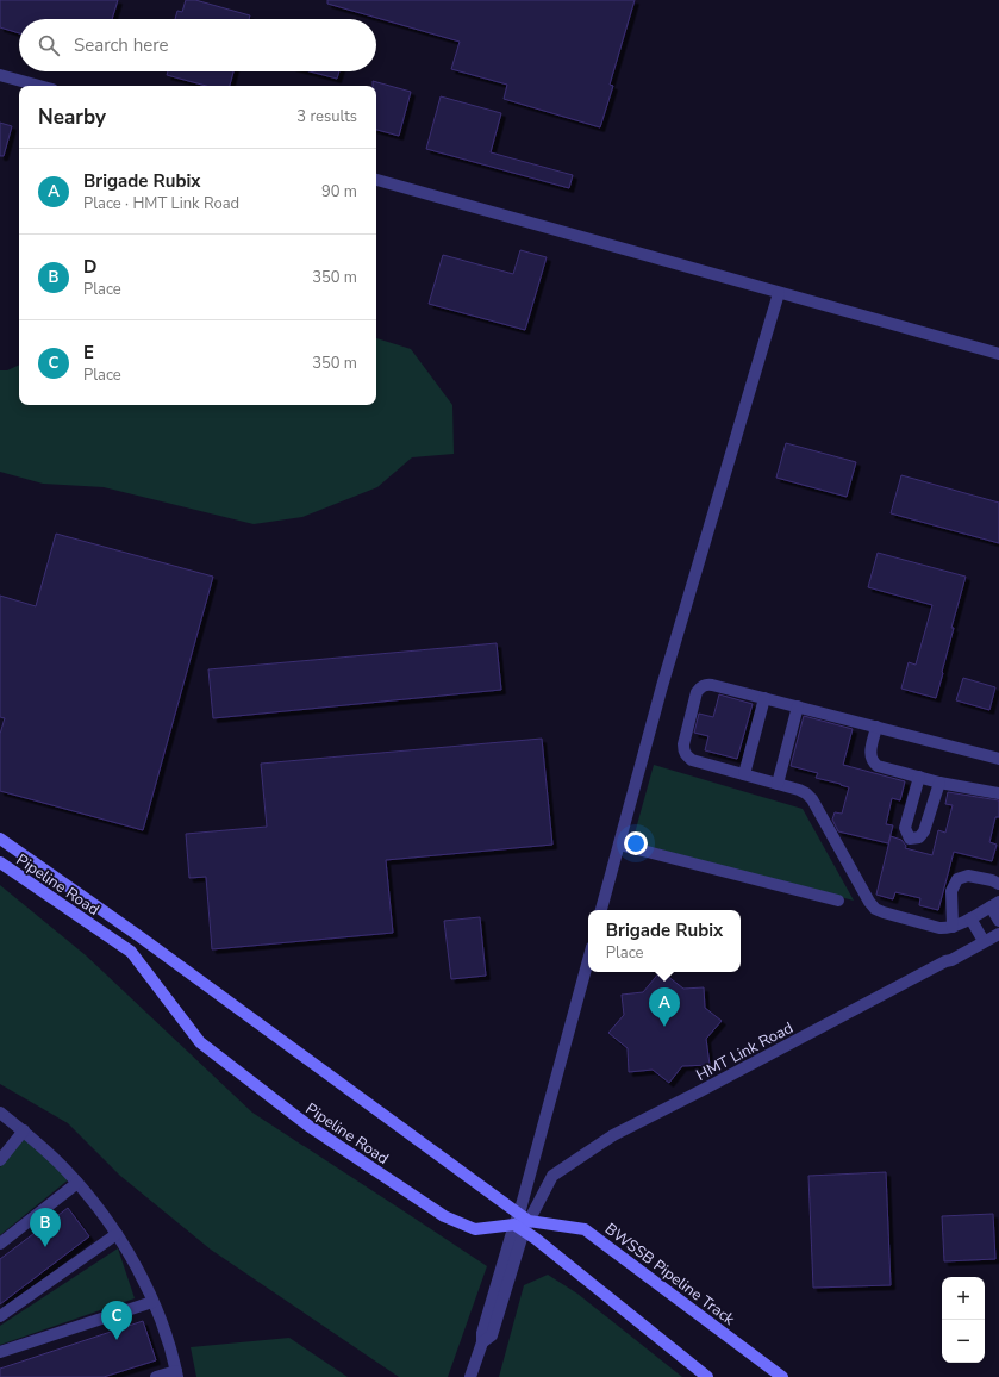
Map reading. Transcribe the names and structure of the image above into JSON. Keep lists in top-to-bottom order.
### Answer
{
  "streets": {
    "main road": ["Pipeline Road", "BWSSB Pipeline Track"],
    "street": ["HMT Link Road"]
  },
  "crossings": [
    ["Pipeline Road", "HMT Link Road"],
    ["Pipeline Road", "BWSSB Pipeline Track"],
    ["HMT Link Road", "BWSSB Pipeline Track"]
  ],
  "page": {
    "search": "Search here",
    "heading": ["Nearby", "3 results"],
    "list": [
      {
        "mark": "A",
        "name": "Brigade Rubix",
        "note": "Place · HMT Link Road",
        "value": "90 m"
      },
      {
        "mark": "B",
        "name": "D",
        "note": "Place",
        "value": "350 m"
      },
      {
        "mark": "C",
        "name": "E",
        "note": "Place",
        "value": "350 m"
      }
    ],
    "popup": ["Brigade Rubix", "Place"],
    "pins": ["A", "B", "C"],
    "map_buttons": ["+", "−"]
  }
}
